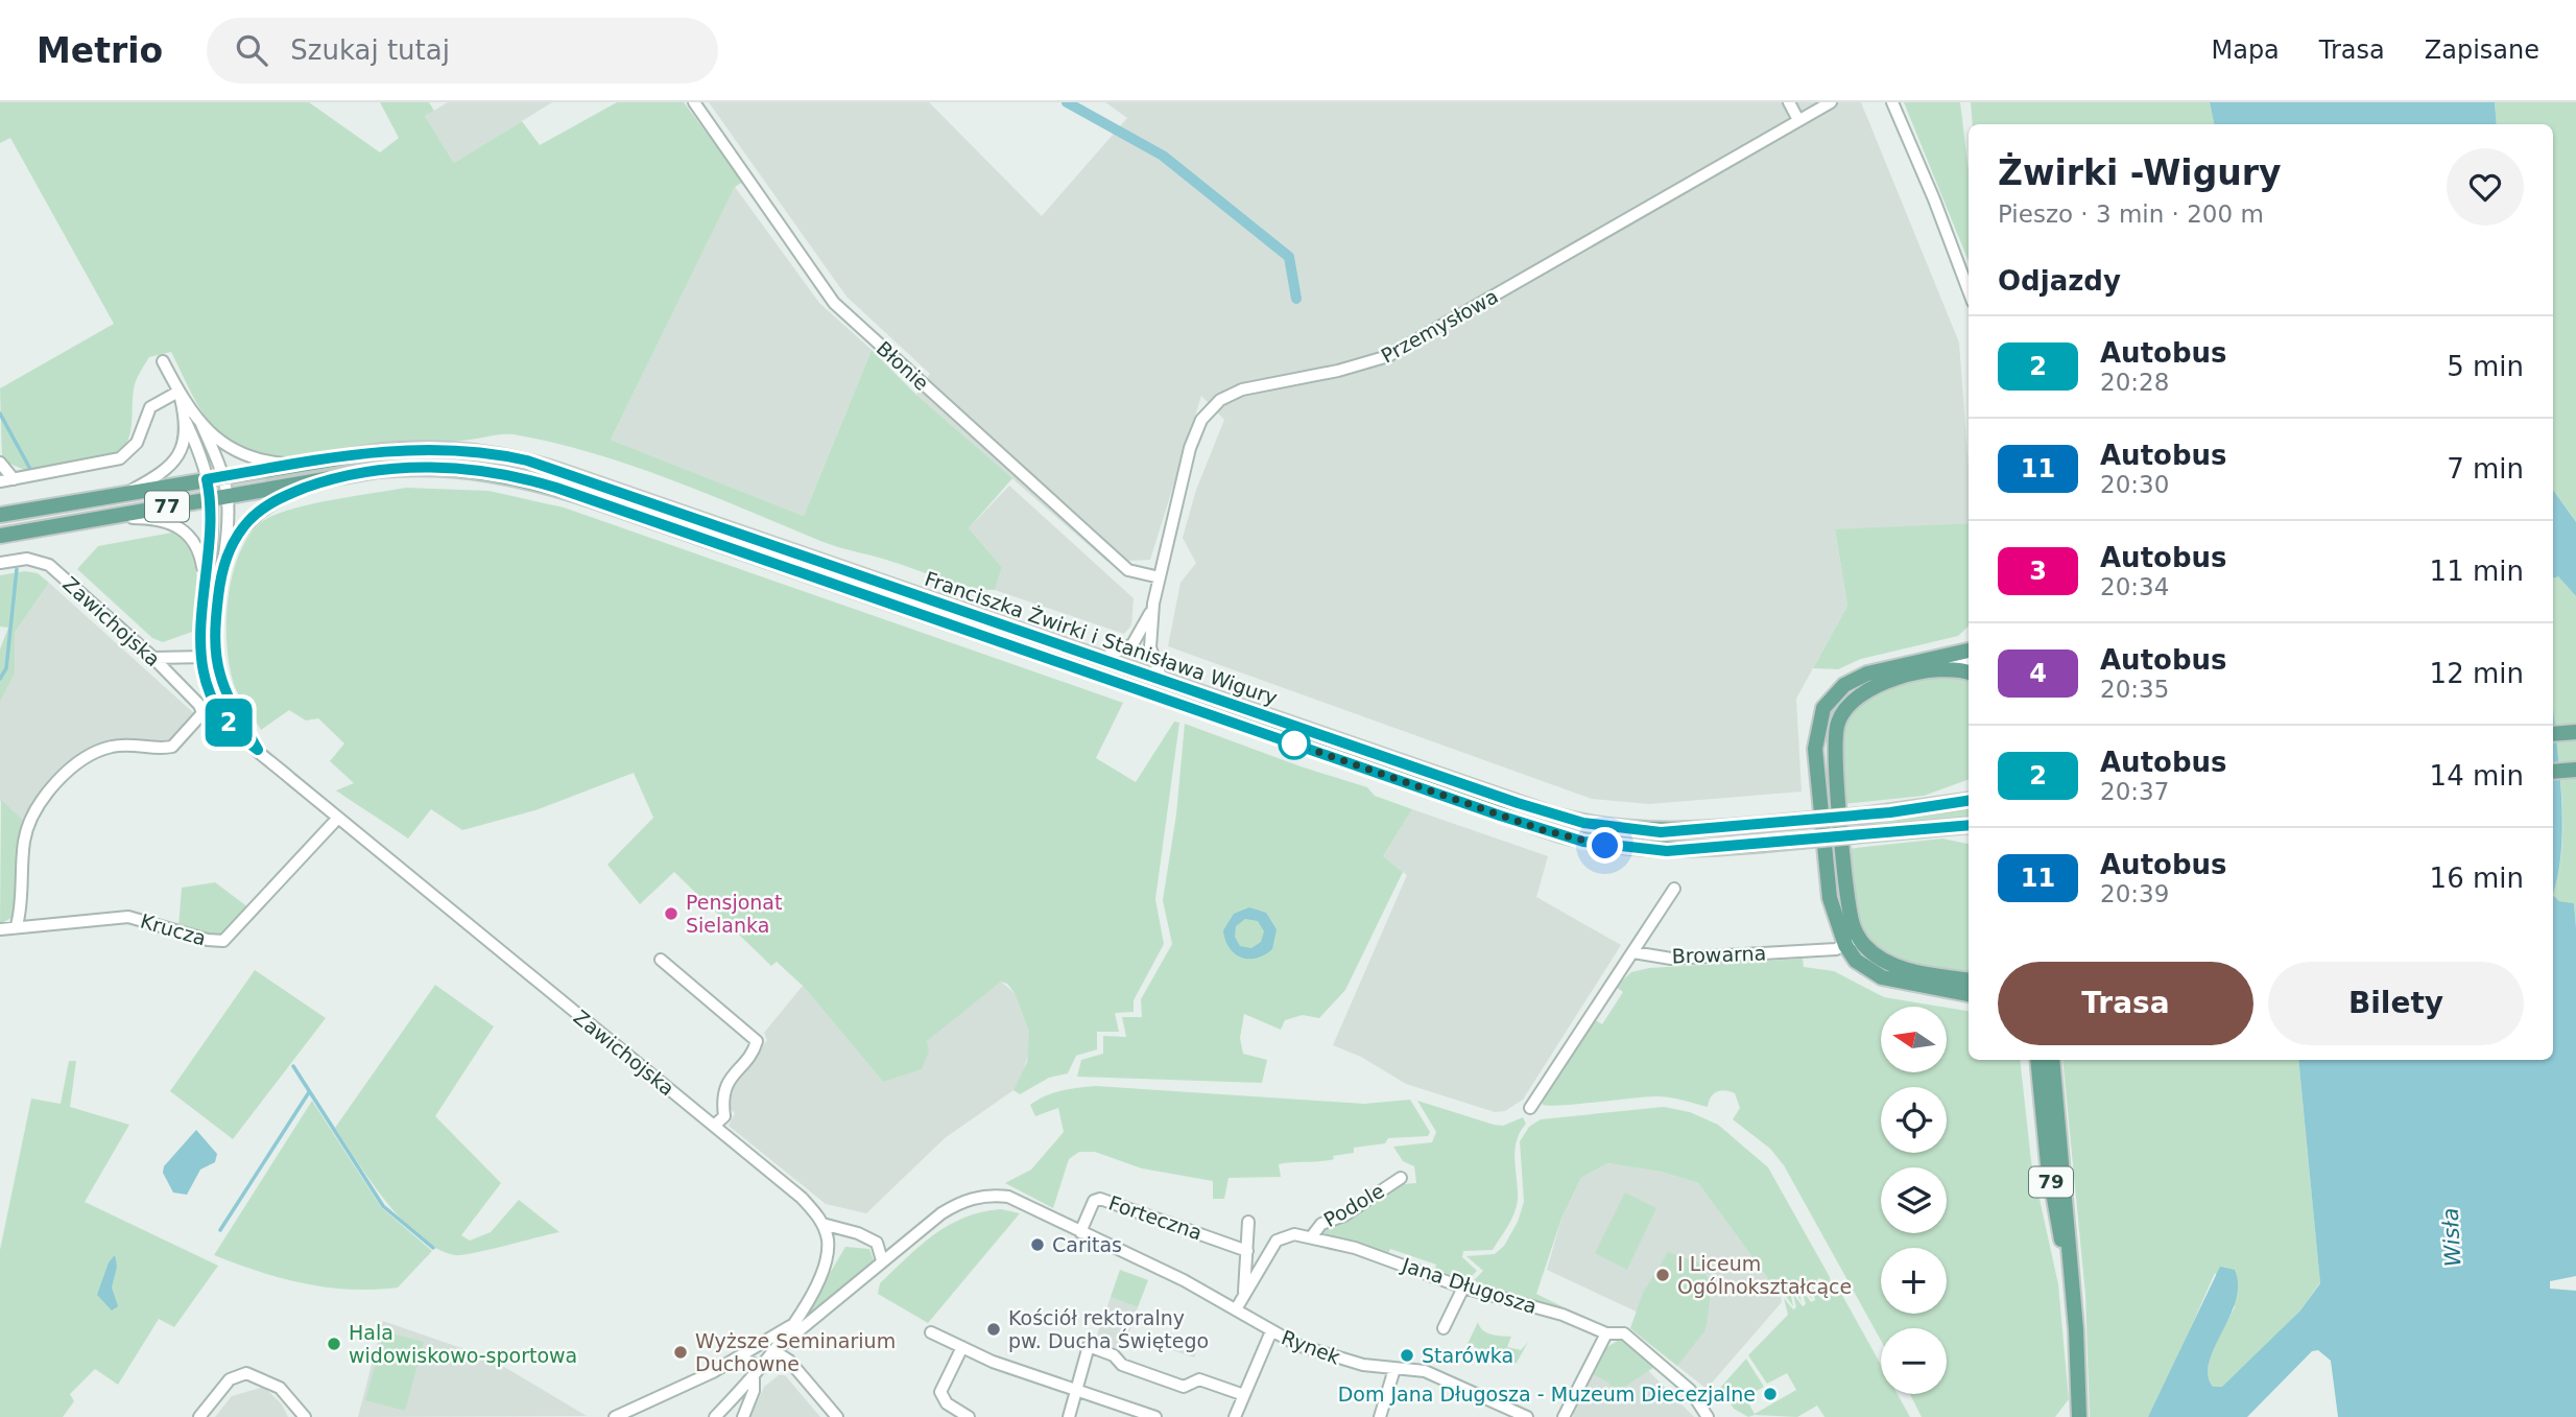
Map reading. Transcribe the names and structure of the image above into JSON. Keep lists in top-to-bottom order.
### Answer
{
  "streets": {
    "main road": ["77", "Franciszka Żwirki i Stanisława Wigury", "79"],
    "street": [
      "Przemysłowa",
      "Błonie",
      "Zawichojska",
      "Krucza",
      "Browarna",
      "Podole",
      "Forteczna",
      "Jana Długosza",
      "Rynek"
    ]
  },
  "crossings": [
    ["Przemysłowa", "Błonie"],
    ["77", "Zawichojska"],
    ["77", "Franciszka Żwirki i Stanisława Wigury"],
    ["Zawichojska", "Franciszka Żwirki i Stanisława Wigury"],
    ["Zawichojska", "Krucza"],
    ["Podole", "Jana Długosza"]
  ],
  "water": ["Wisła"],
  "places": [
    "Pensjonat Sielanka",
    "Caritas",
    "I Liceum Ogólnokształcące",
    "Kościół rektoralny pw. Ducha Świętego",
    "Hala widowiskowo-sportowa",
    "Wyższe Seminarium Duchowne",
    "Starówka",
    "Dom Jana Długosza - Muzeum Diecezjalne"
  ],
  "lines": ["bus line 2"],
  "north": "left",
  "page": {
    "header": "Metrio",
    "search": "Szukaj tutaj",
    "nav": ["Mapa", "Trasa", "Zapisane"],
    "on_map": "2",
    "heading": [
      ["Żwirki -Wigury", "Pieszo · 3 min · 200 m"],
      "Odjazdy"
    ],
    "list": [
      {
        "mark": "2",
        "name": "Autobus",
        "note": "20:28",
        "value": "5 min"
      },
      {
        "mark": "11",
        "name": "Autobus",
        "note": "20:30",
        "value": "7 min"
      },
      {
        "mark": "3",
        "name": "Autobus",
        "note": "20:34",
        "value": "11 min"
      },
      {
        "mark": "4",
        "name": "Autobus",
        "note": "20:35",
        "value": "12 min"
      },
      {
        "mark": "2",
        "name": "Autobus",
        "note": "20:37",
        "value": "14 min"
      },
      {
        "mark": "11",
        "name": "Autobus",
        "note": "20:39",
        "value": "16 min"
      }
    ],
    "buttons": ["Trasa", "Bilety"],
    "map_buttons": ["+", "−"]
  }
}
